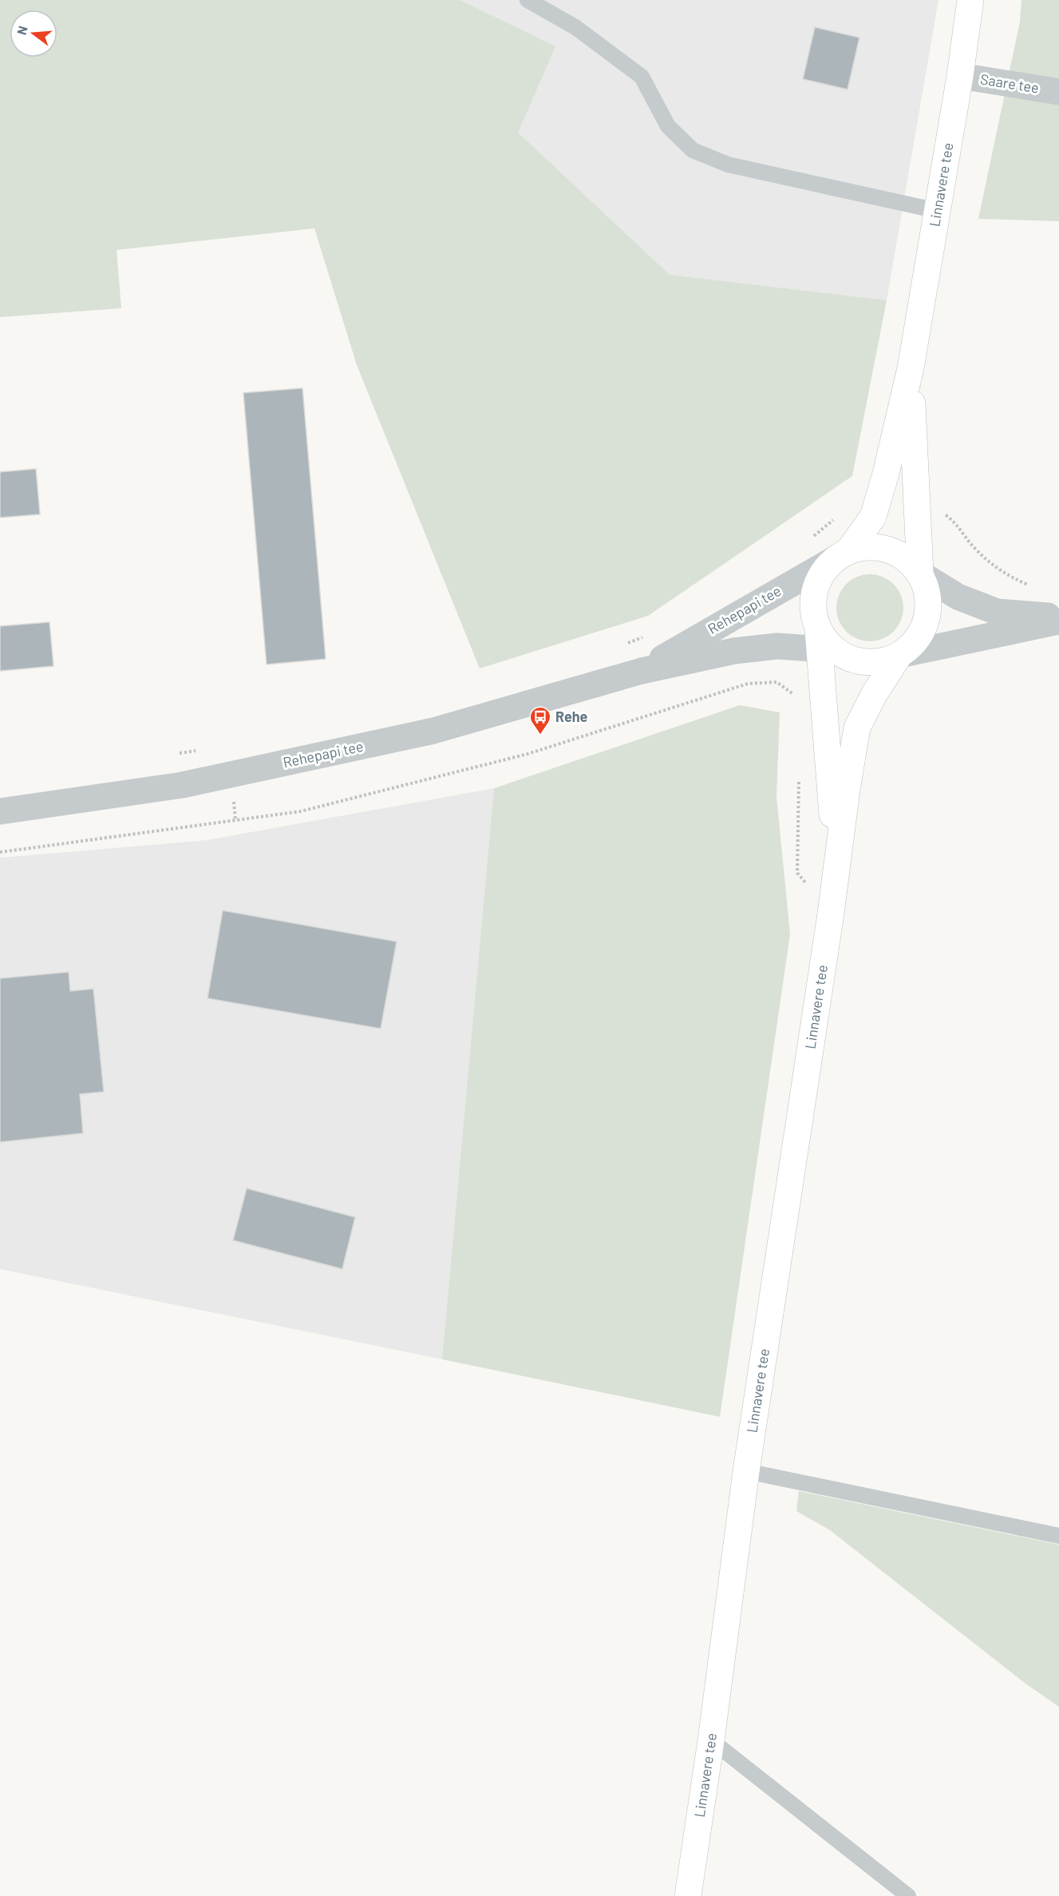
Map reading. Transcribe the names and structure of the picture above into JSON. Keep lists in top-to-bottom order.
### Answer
{
  "streets": {
    "street": ["Saare tee", "Linnavere tee", "Rehepapi tee"]
  },
  "crossings": [
    ["Saare tee", "Linnavere tee"],
    ["Linnavere tee", "Rehepapi tee"]
  ],
  "places": {
    "bus stop": ["Rehe"]
  },
  "north": "left"
}
